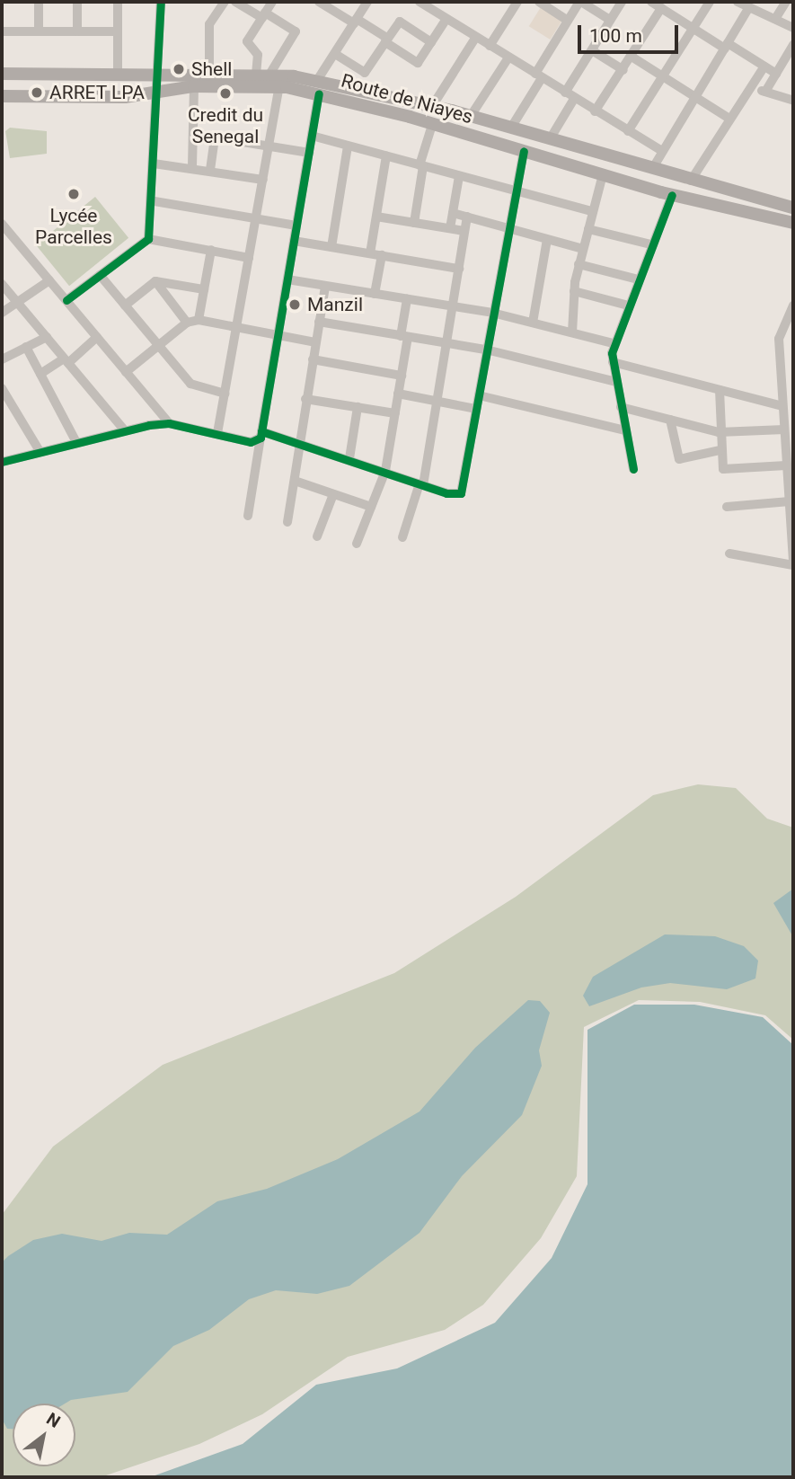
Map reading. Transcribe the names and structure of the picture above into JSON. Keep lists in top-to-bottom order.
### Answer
{
  "streets": {
    "main road": ["Route de Niayes"]
  },
  "places": [
    "Shell",
    "ARRET LPA",
    "Credit du Senegal",
    "Lycée Parcelles",
    "Manzil"
  ],
  "scale_bar": "100 m",
  "north": "top right"
}
